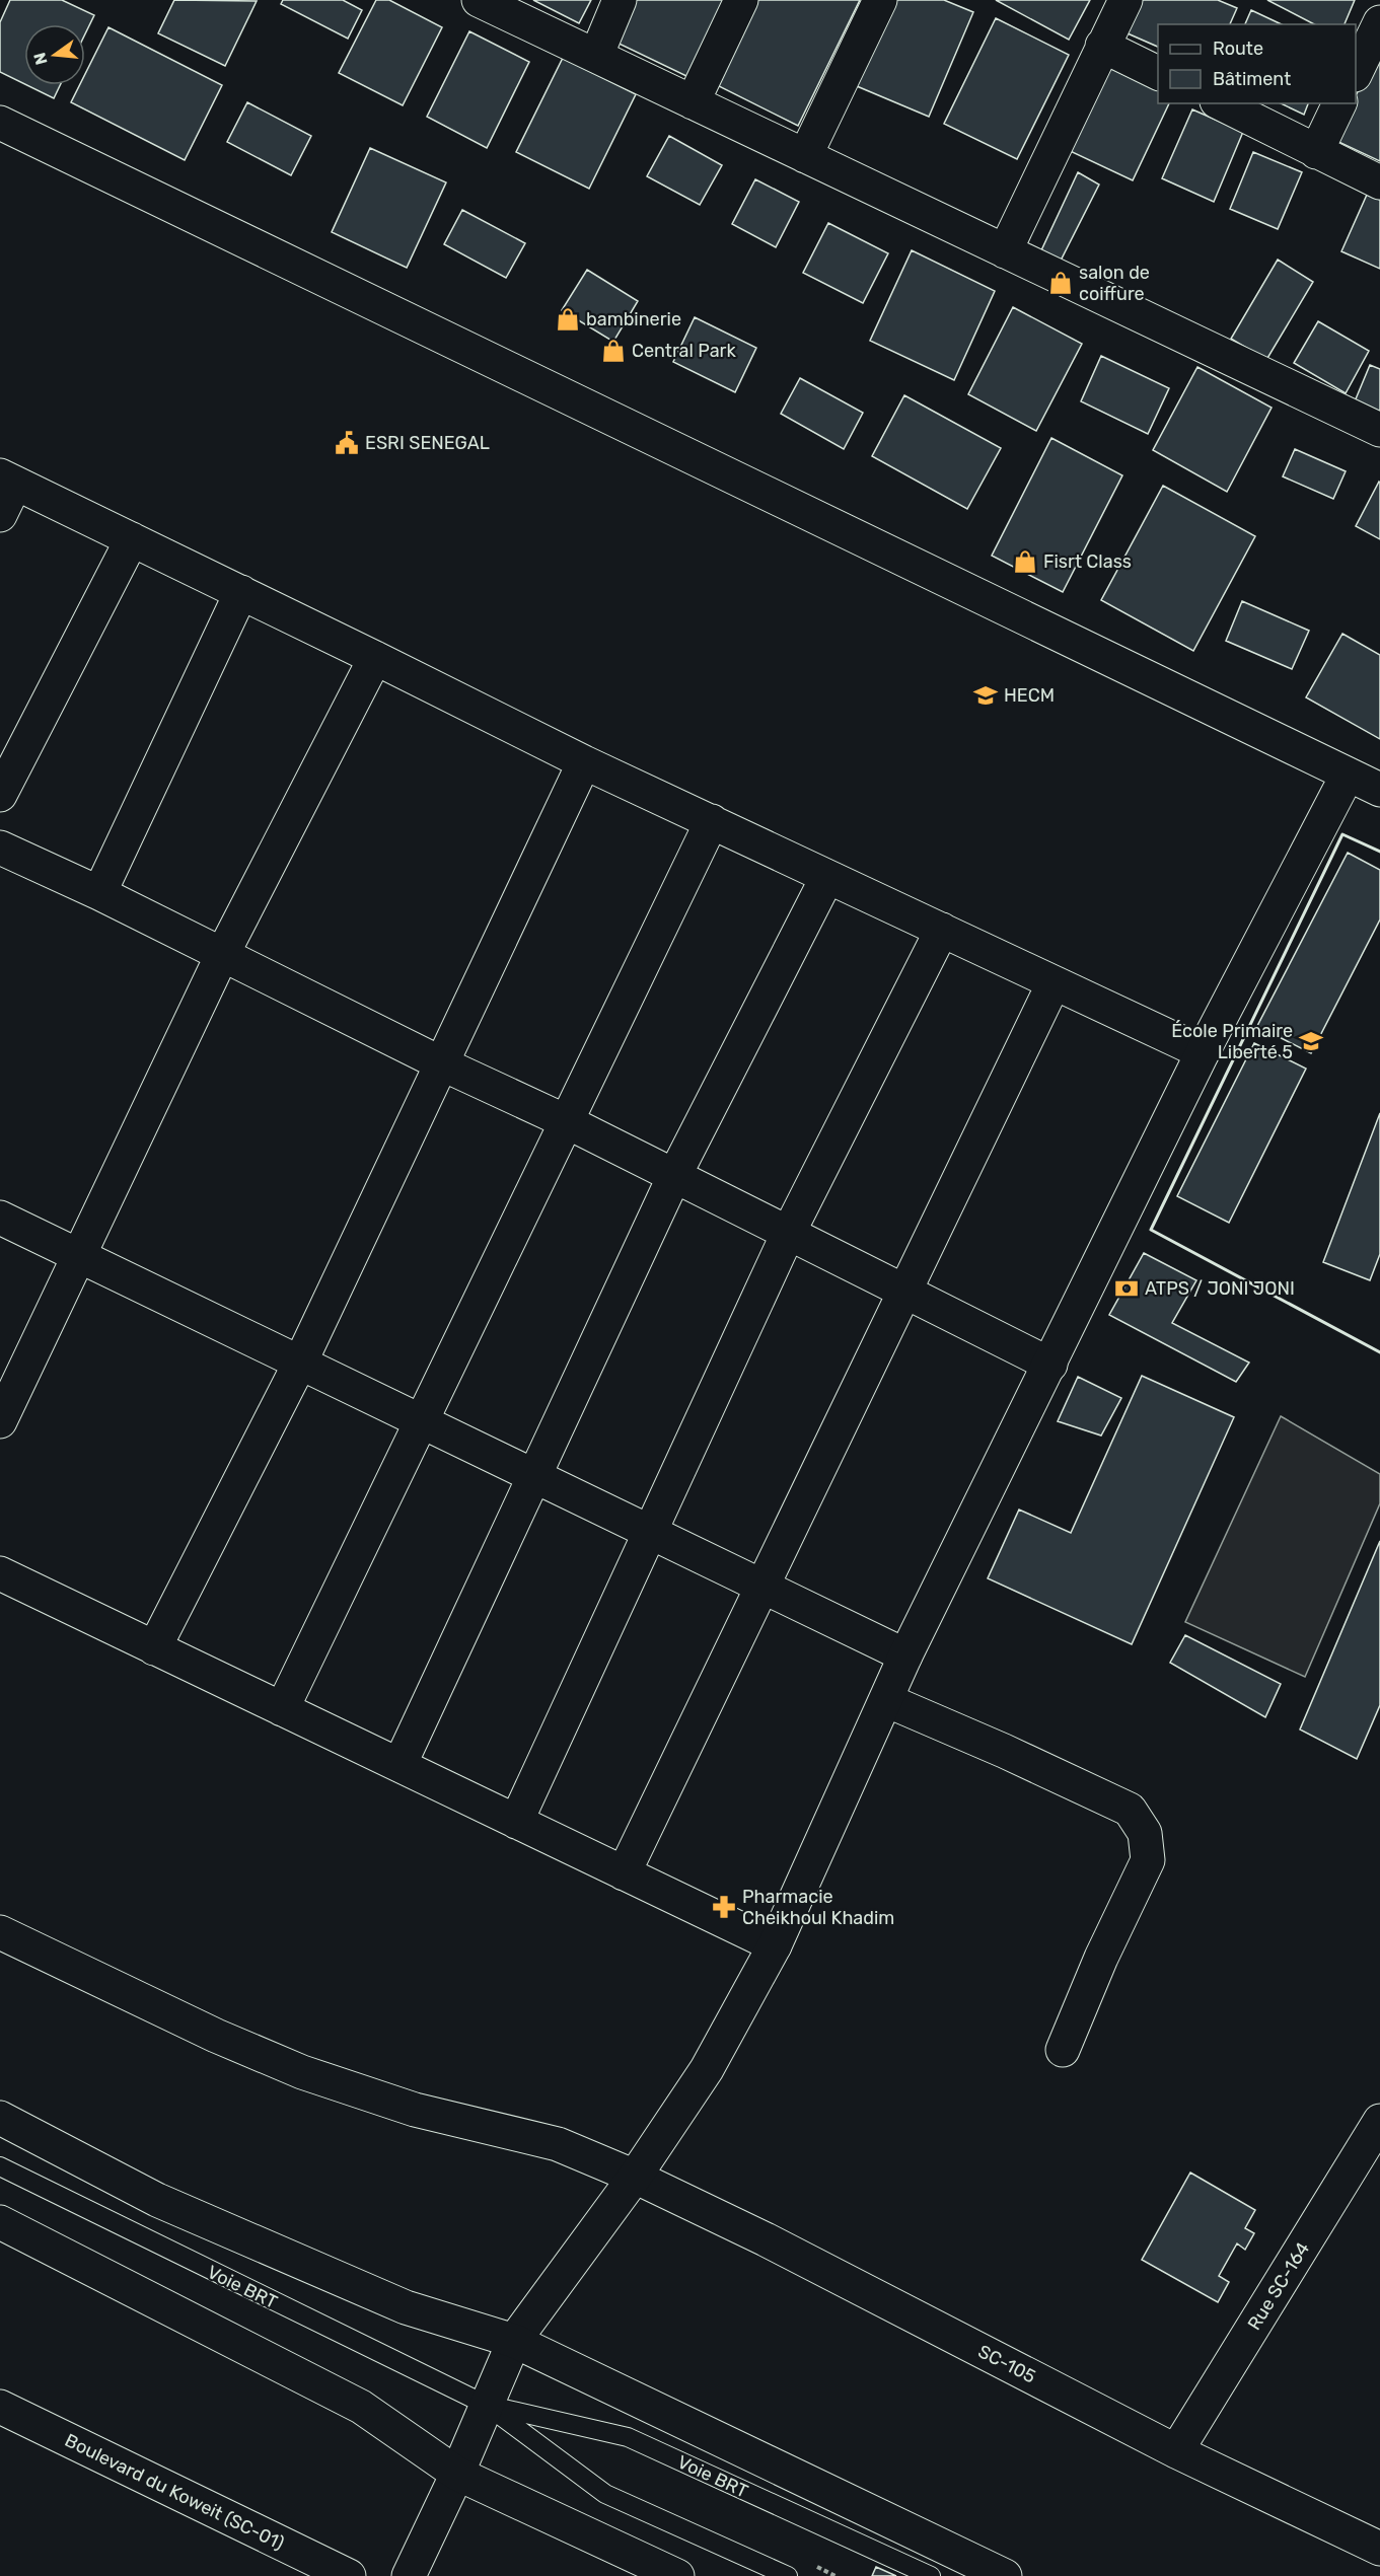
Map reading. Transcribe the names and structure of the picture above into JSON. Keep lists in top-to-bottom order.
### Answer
{
  "streets": {
    "street": ["Rue SC-164", "SC-105", "Boulevard du Koweit (SC-01)"],
    "lane": ["Voie BRT"]
  },
  "crossings": [
    ["Rue SC-164", "SC-105"]
  ],
  "places": {
    "shop": [
      "salon de coiffure",
      "bambinerie",
      "Central Park",
      "Fisrt Class"
    ],
    "public building": ["ESRI SENEGAL"],
    "school or university": ["HECM", "École Primaire Liberté 5"],
    "bank": ["ATPS / JONI JONI"],
    "pharmacy": ["Pharmacie Cheikhoul Khadim"]
  },
  "legend": ["Route", "Bâtiment"],
  "north": "left"
}
